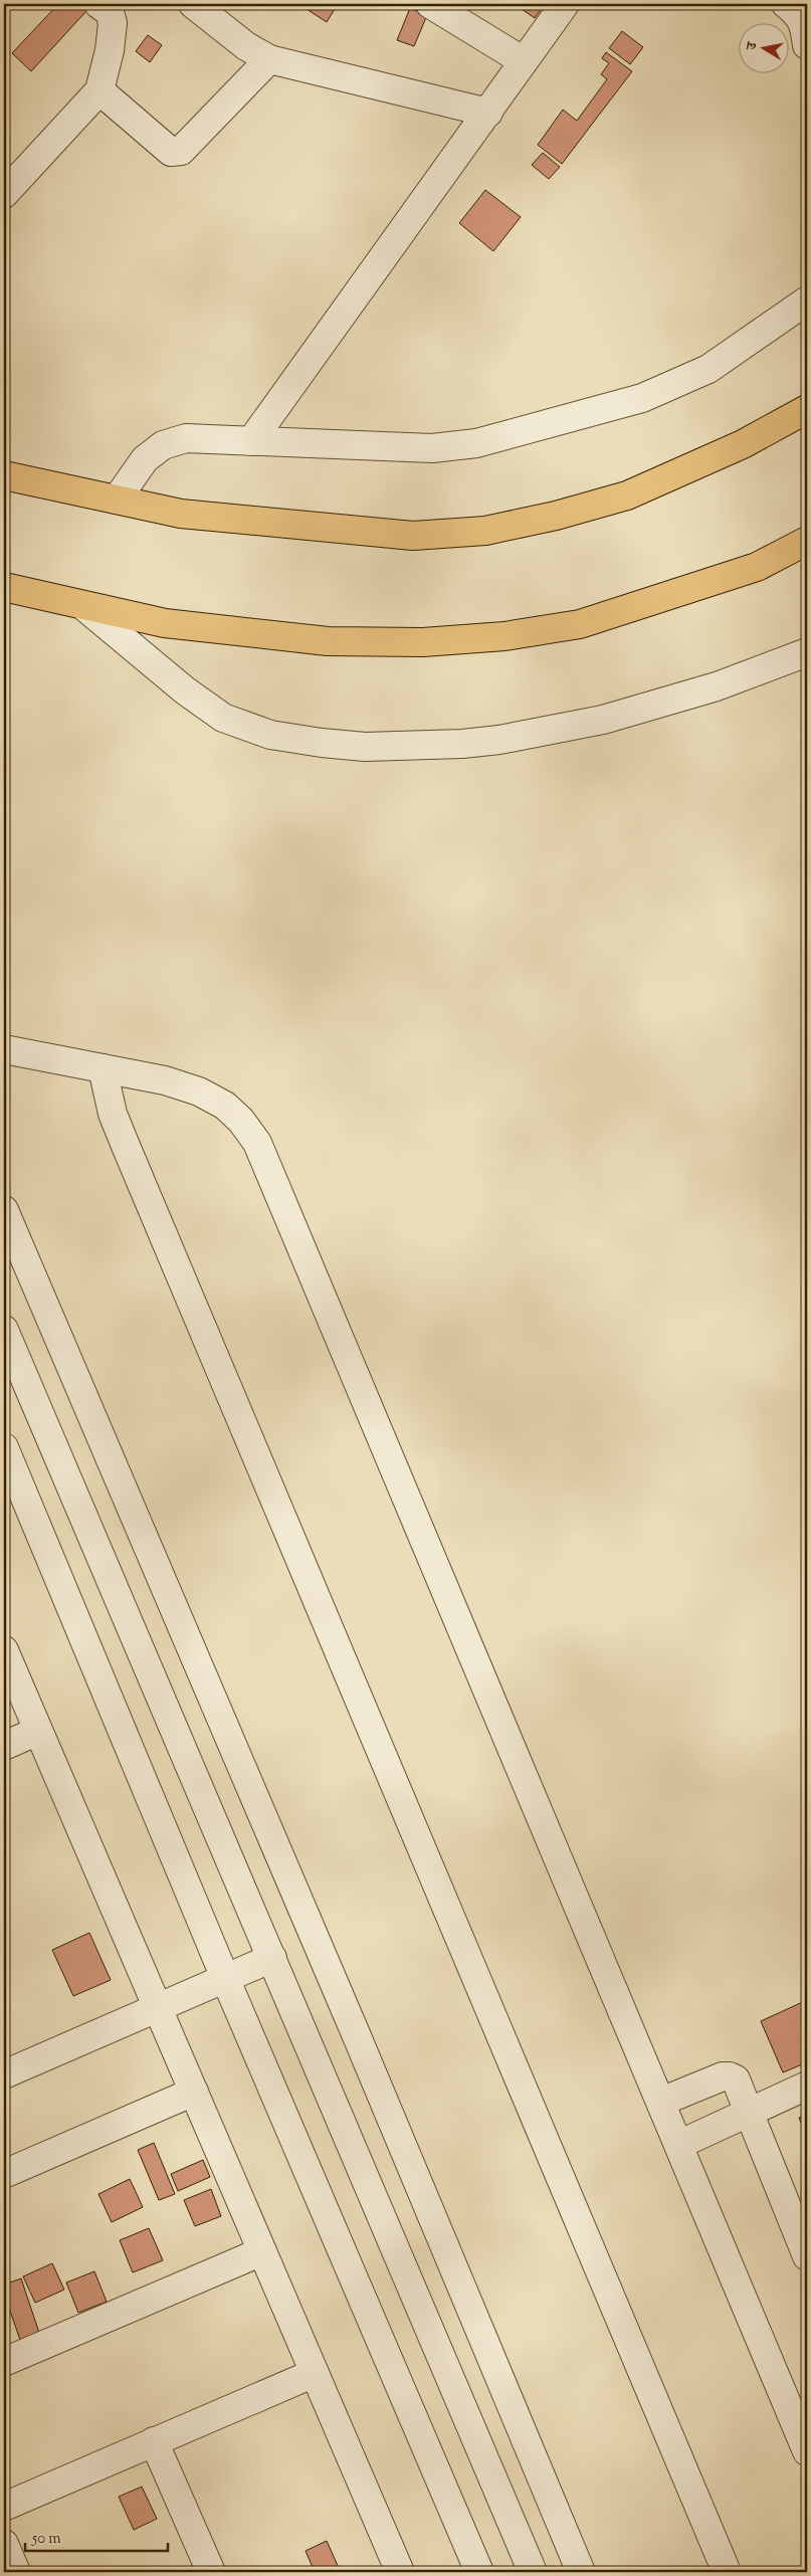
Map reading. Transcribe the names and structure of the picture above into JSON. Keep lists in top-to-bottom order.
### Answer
{
  "scale_bar": "50 m",
  "north": "left"
}
